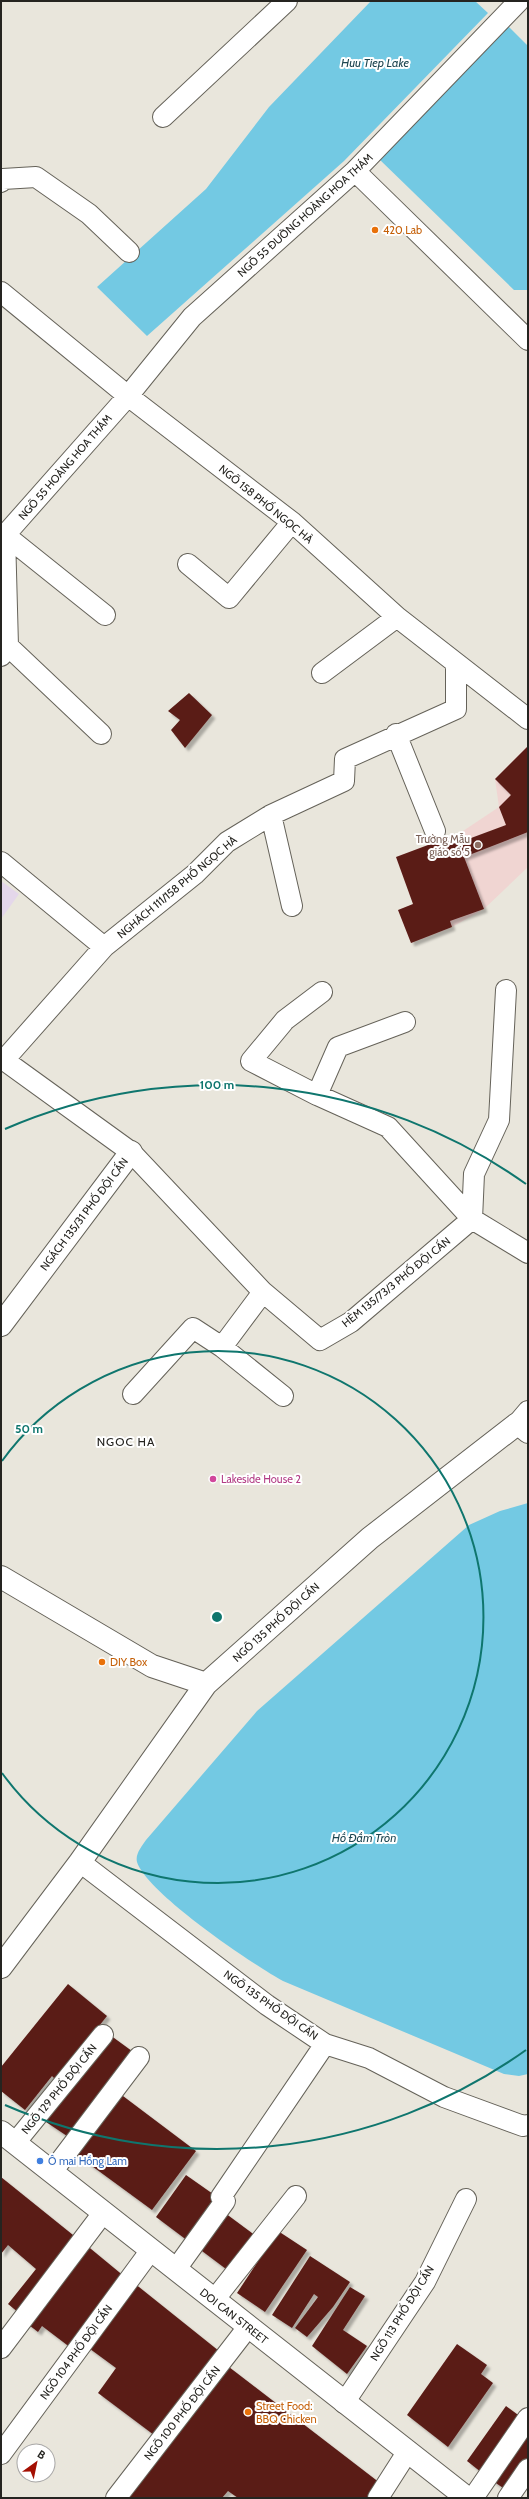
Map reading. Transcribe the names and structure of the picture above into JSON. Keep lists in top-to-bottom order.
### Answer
{
  "streets": {
    "street": ["NGÁCH 135/31 PHỐ ĐỘI CẤN", "NGÕ 135 PHỐ ĐỘI CẤN", "DOI CAN STREET"],
    "lane": [
      "NGÕ 55 ĐƯỜNG HOÀNG HOA THÁM",
      "NGÕ 55 HOÀNG HOA THÁM",
      "NGÕ 158 PHỐ NGỌC HÀ",
      "NGHÁCH 111/158 PHỐ NGỌC HÀ",
      "HẺM 135/73/3 PHỐ ĐỘI CẤN",
      "NGÕ 129 PHỐ ĐỘI CẤN",
      "NGÕ 113 PHỐ ĐỘI CẤN",
      "NGÕ 104 PHỐ ĐỘI CẤN",
      "NGÕ 100 PHỐ ĐỘI CẤN"
    ]
  },
  "crossings": [
    ["NGÕ 55 ĐƯỜNG HOÀNG HOA THÁM", "NGÕ 55 HOÀNG HOA THÁM"],
    ["NGÕ 55 ĐƯỜNG HOÀNG HOA THÁM", "NGÕ 158 PHỐ NGỌC HÀ"],
    ["NGÕ 55 HOÀNG HOA THÁM", "NGÕ 158 PHỐ NGỌC HÀ"],
    ["NGÕ 158 PHỐ NGỌC HÀ", "NGHÁCH 111/158 PHỐ NGỌC HÀ"],
    ["NGHÁCH 111/158 PHỐ NGỌC HÀ", "NGÁCH 135/31 PHỐ ĐỘI CẤN"],
    ["NGÕ 129 PHỐ ĐỘI CẤN", "DOI CAN STREET"],
    ["NGÕ 113 PHỐ ĐỘI CẤN", "DOI CAN STREET"],
    ["DOI CAN STREET", "NGÕ 104 PHỐ ĐỘI CẤN"],
    ["DOI CAN STREET", "NGÕ 100 PHỐ ĐỘI CẤN"]
  ],
  "districts": ["NGOC HA"],
  "water": ["Huu Tiep Lake", "Hồ Đầm Tròn"],
  "places": [
    "420 Lab",
    "Trường Mẫu giáo số 5",
    "Lakeside House 2",
    "DIY Box",
    "Ô mai Hồng Lam",
    "Street Food: BBQ Chicken"
  ],
  "north": "top right",
  "rings": ["100 m", "50 m"]
}
